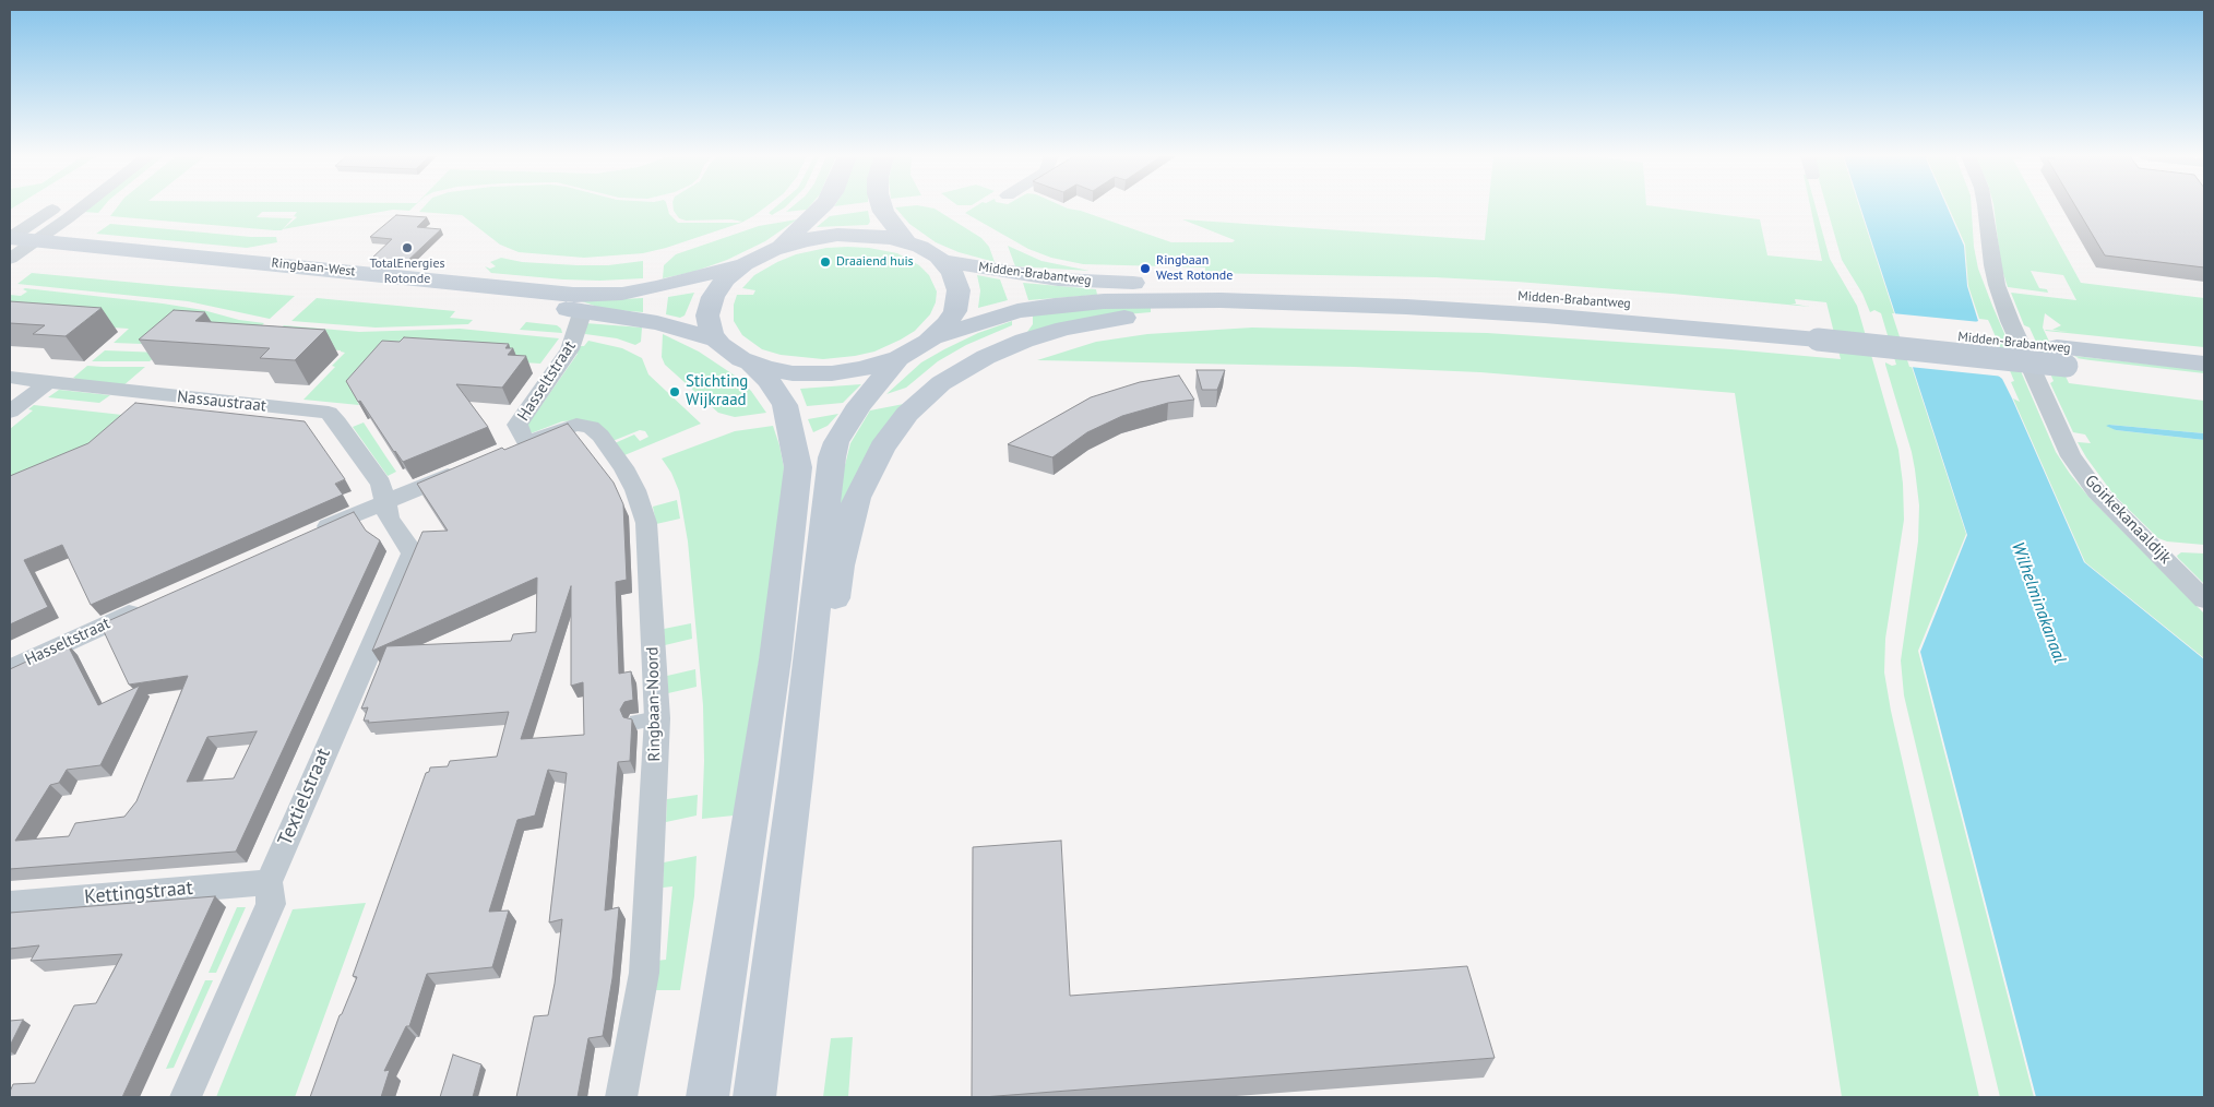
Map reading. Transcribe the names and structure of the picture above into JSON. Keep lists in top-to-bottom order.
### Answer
{
  "streets": {
    "main road": ["Ringbaan-West", "Midden-Brabantweg"],
    "street": [
      "Hasseltstraat",
      "Nassaustraat",
      "Goirkekanaaldijk",
      "Ringbaan-Noord",
      "Textielstraat",
      "Kettingstraat"
    ]
  },
  "crossings": [
    ["Ringbaan-West", "Hasseltstraat"],
    ["Hasseltstraat", "Ringbaan-Noord"],
    ["Nassaustraat", "Textielstraat"],
    ["Textielstraat", "Kettingstraat"]
  ],
  "water": ["Wilhelminakanaal"],
  "places": [
    "TotalEnergies Rotonde",
    "Draaiend huis",
    "Ringbaan West Rotonde",
    "Stichting Wijkraad"
  ]
}
